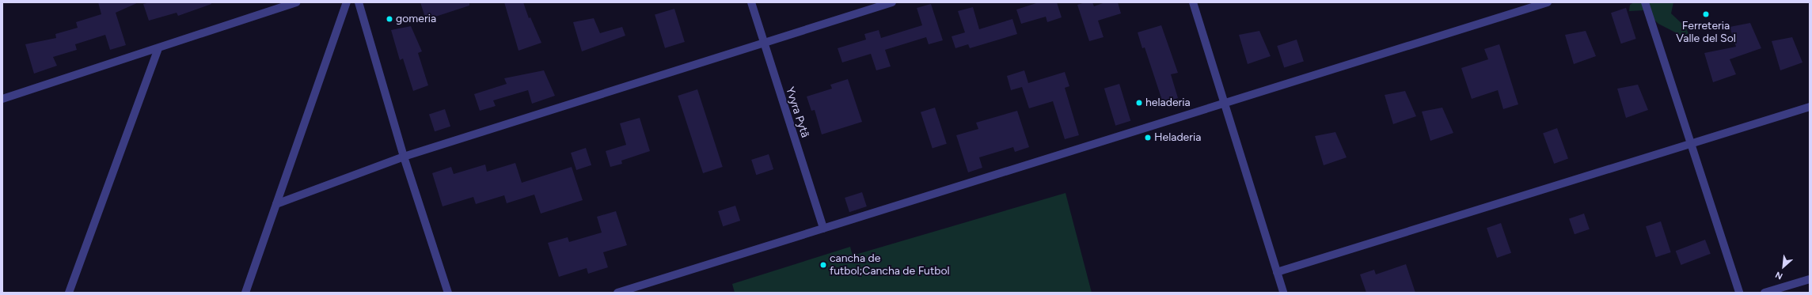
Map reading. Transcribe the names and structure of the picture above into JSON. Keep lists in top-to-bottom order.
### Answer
{
  "streets": {
    "street": ["Yvyra Pytã"]
  },
  "places": [
    "Ferreteria Valle del Sol",
    "gomeria",
    "heladeria",
    "Heladeria",
    "cancha de futbol;Cancha de Futbol"
  ],
  "north": "bottom left"
}
